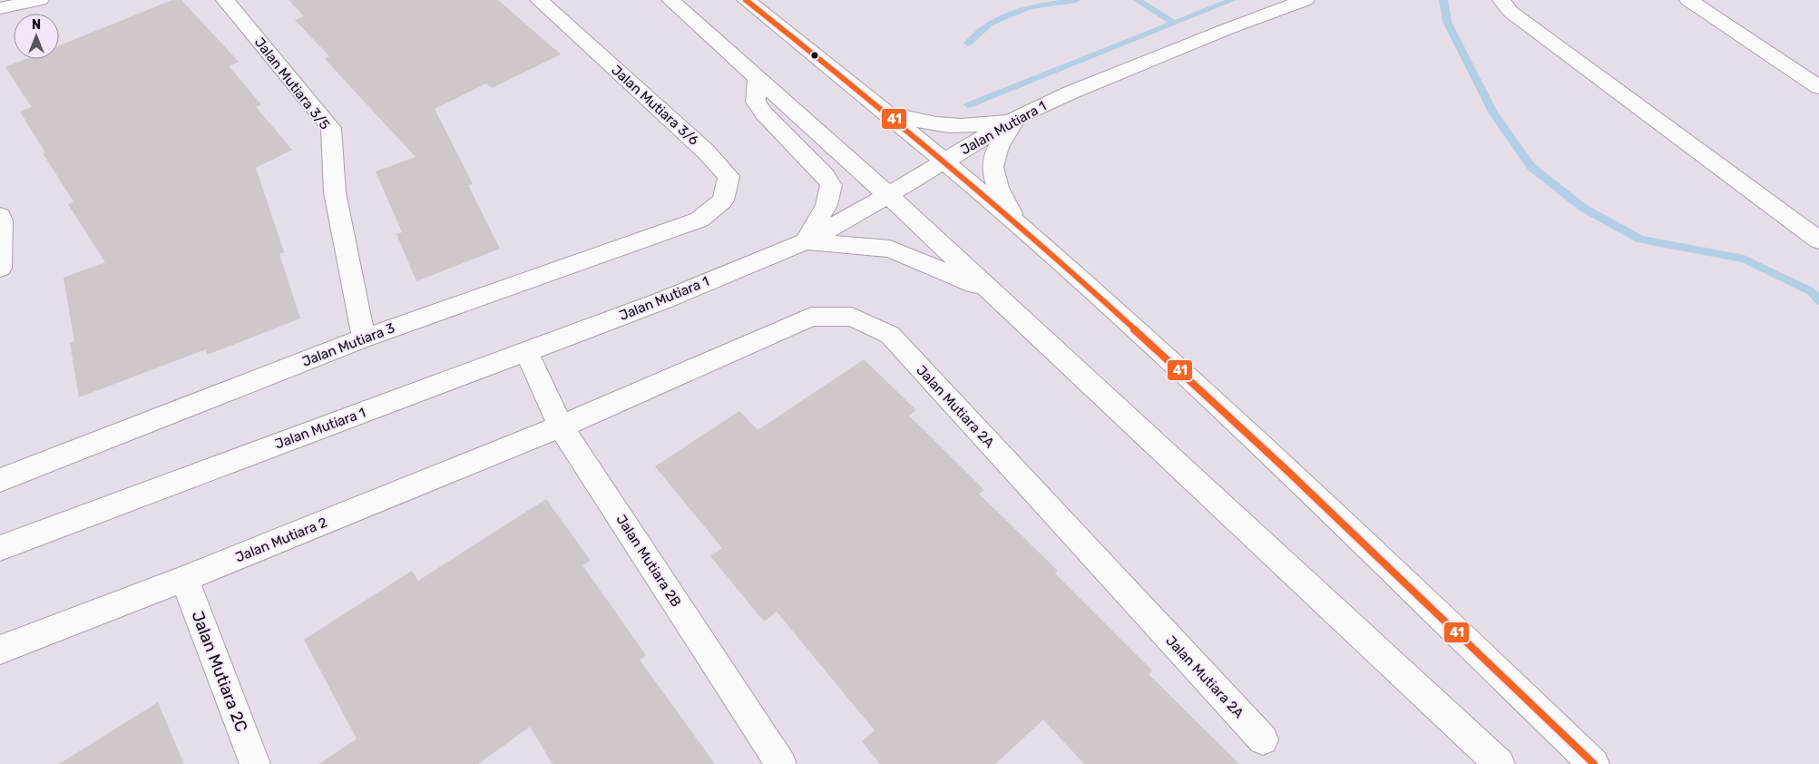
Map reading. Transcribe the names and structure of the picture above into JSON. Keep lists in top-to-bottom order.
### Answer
{
  "streets": {
    "street": [
      "Jalan Mutiara 3/5",
      "Jalan Mutiara 3/6",
      "Jalan Mutiara 1",
      "Jalan Mutiara 3",
      "Jalan Mutiara 2A",
      "Jalan Mutiara 2",
      "Jalan Mutiara 2B",
      "Jalan Mutiara 2C"
    ]
  },
  "crossings": [
    ["Jalan Mutiara 3/5", "Jalan Mutiara 3"],
    ["Jalan Mutiara 3/6", "Jalan Mutiara 3"],
    ["Jalan Mutiara 1", "Jalan Mutiara 2B"],
    ["Jalan Mutiara 2A", "Jalan Mutiara 2"],
    ["Jalan Mutiara 2A", "Jalan Mutiara 2B"],
    ["Jalan Mutiara 2", "Jalan Mutiara 2B"],
    ["Jalan Mutiara 2", "Jalan Mutiara 2C"]
  ],
  "lines": ["transit line 41"],
  "north": "top"
}
